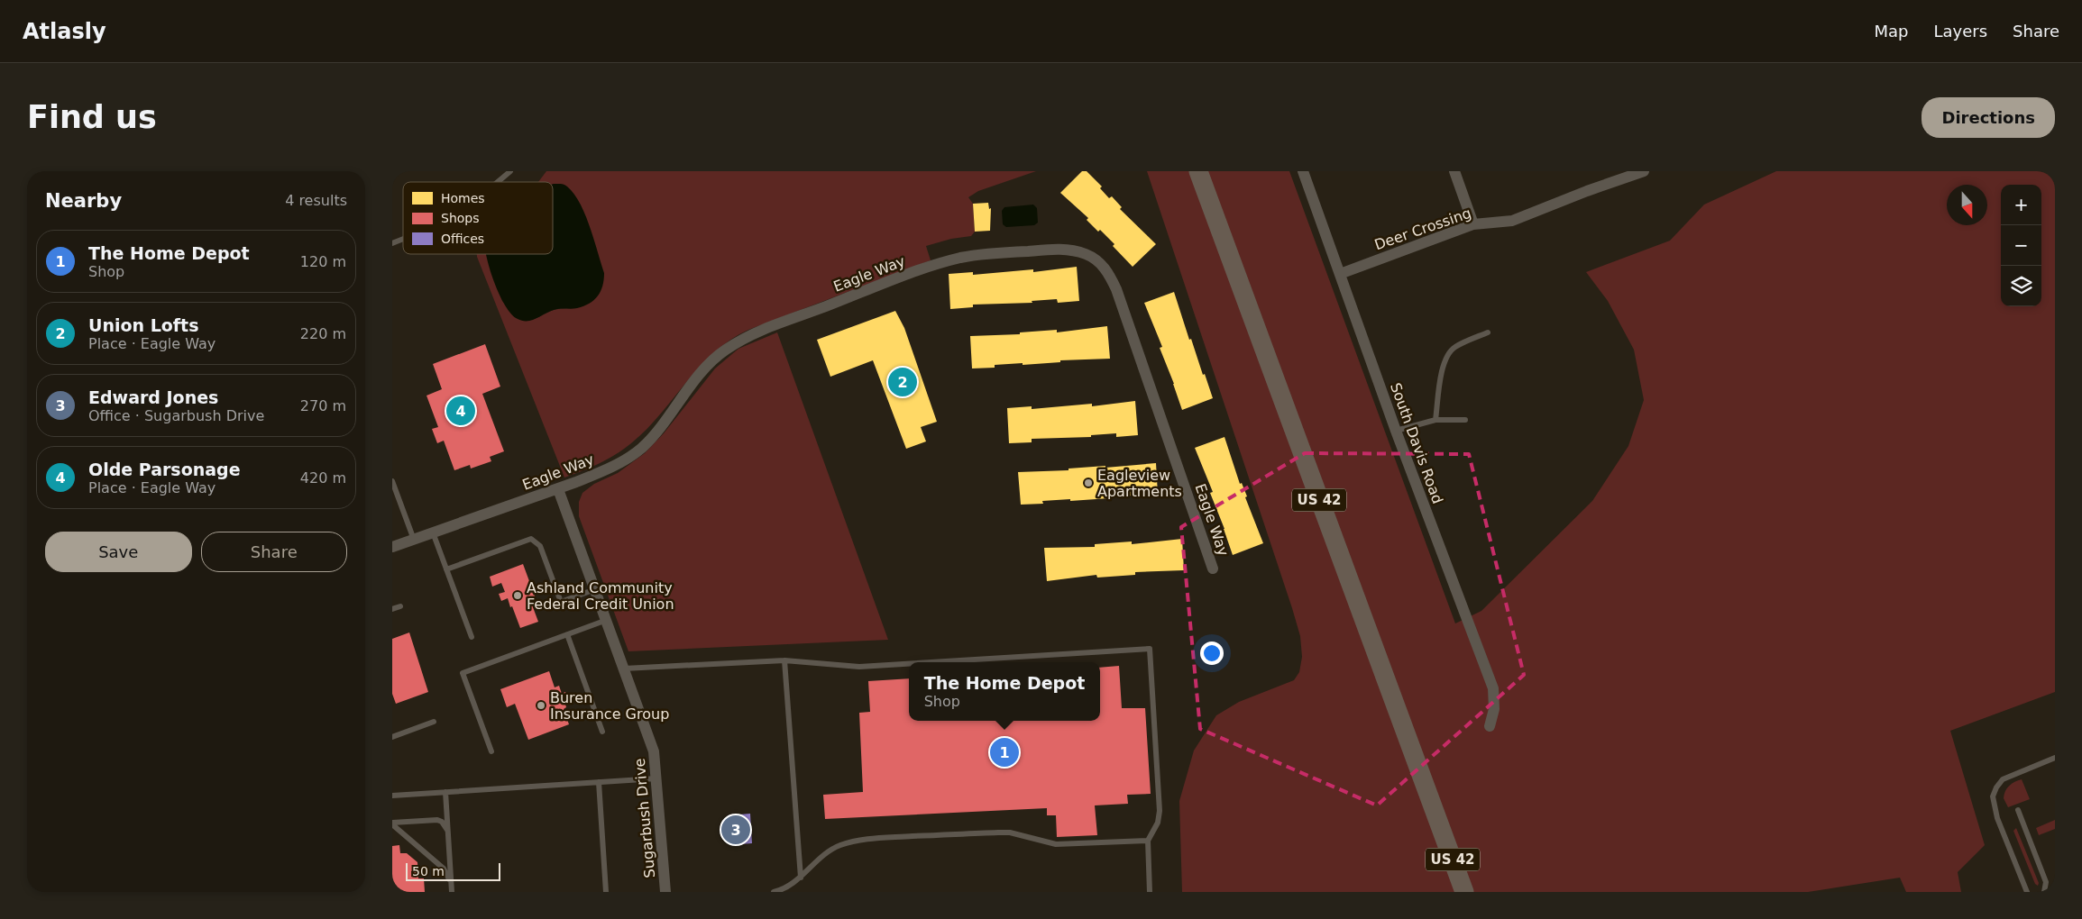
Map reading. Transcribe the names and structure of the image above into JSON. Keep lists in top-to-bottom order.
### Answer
{
  "streets": {
    "main road": ["US 42"],
    "street": [
      "Deer Crossing",
      "Eagle Way",
      "South Davis Road",
      "Sugarbush Drive"
    ]
  },
  "crossings": [
    ["Deer Crossing", "South Davis Road"],
    ["Eagle Way", "Sugarbush Drive"]
  ],
  "places": ["Eagleview Apartments", "Ashland Community Federal Credit Union", "Buren Insurance Group"],
  "legend": ["Homes", "Shops", "Offices"],
  "scale_bar": "50 m",
  "north": "bottom",
  "page": {
    "header": "Atlasly",
    "nav": ["Map", "Layers", "Share"],
    "buttons": [
      "Directions",
      ["Save", "Share"]
    ],
    "title": "Find us",
    "heading": ["Nearby", "4 results"],
    "map_buttons": ["+", "−"],
    "list": [
      {
        "mark": "1",
        "name": "The Home Depot",
        "note": "Shop",
        "value": "120 m"
      },
      {
        "mark": "2",
        "name": "Union Lofts",
        "note": "Place · Eagle Way",
        "value": "220 m"
      },
      {
        "mark": "3",
        "name": "Edward Jones",
        "note": "Office · Sugarbush Drive",
        "value": "270 m"
      },
      {
        "mark": "4",
        "name": "Olde Parsonage",
        "note": "Place · Eagle Way",
        "value": "420 m"
      }
    ],
    "pins": [
      "2",
      "4",
      "1",
      "3"
    ],
    "popup": ["The Home Depot", "Shop"],
    "scale": "50 m"
  }
}
